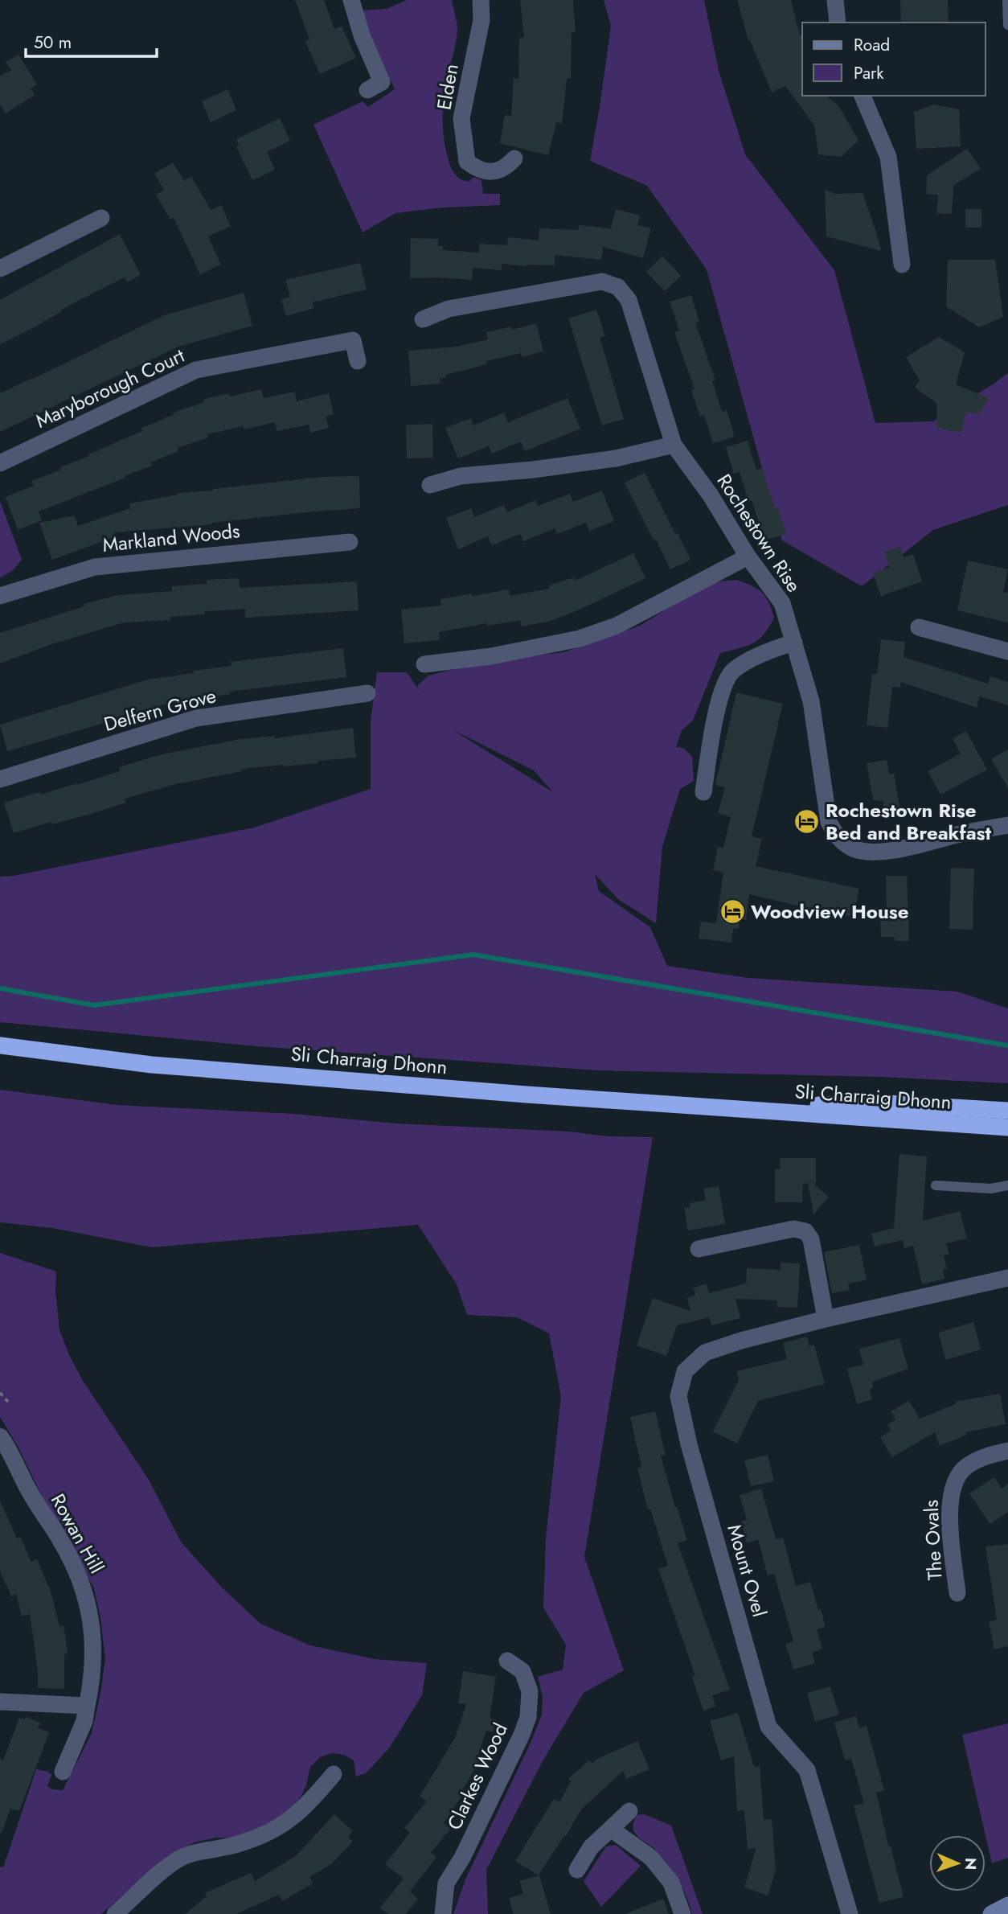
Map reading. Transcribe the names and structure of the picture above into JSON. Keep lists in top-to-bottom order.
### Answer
{
  "streets": {
    "highway": ["Sli Charraig Dhonn"],
    "street": [
      "Elden",
      "Maryborough Court",
      "Rochestown Rise",
      "Markland Woods",
      "Delfern Grove",
      "Rowan Hill",
      "The Ovals",
      "Mount Ovel",
      "Clarkes Wood"
    ]
  },
  "places": {
    "hotel": ["Rochestown Rise Bed and Breakfast", "Woodview House"]
  },
  "legend": ["Road", "Park"],
  "scale_bar": "50 m",
  "north": "right"
}
